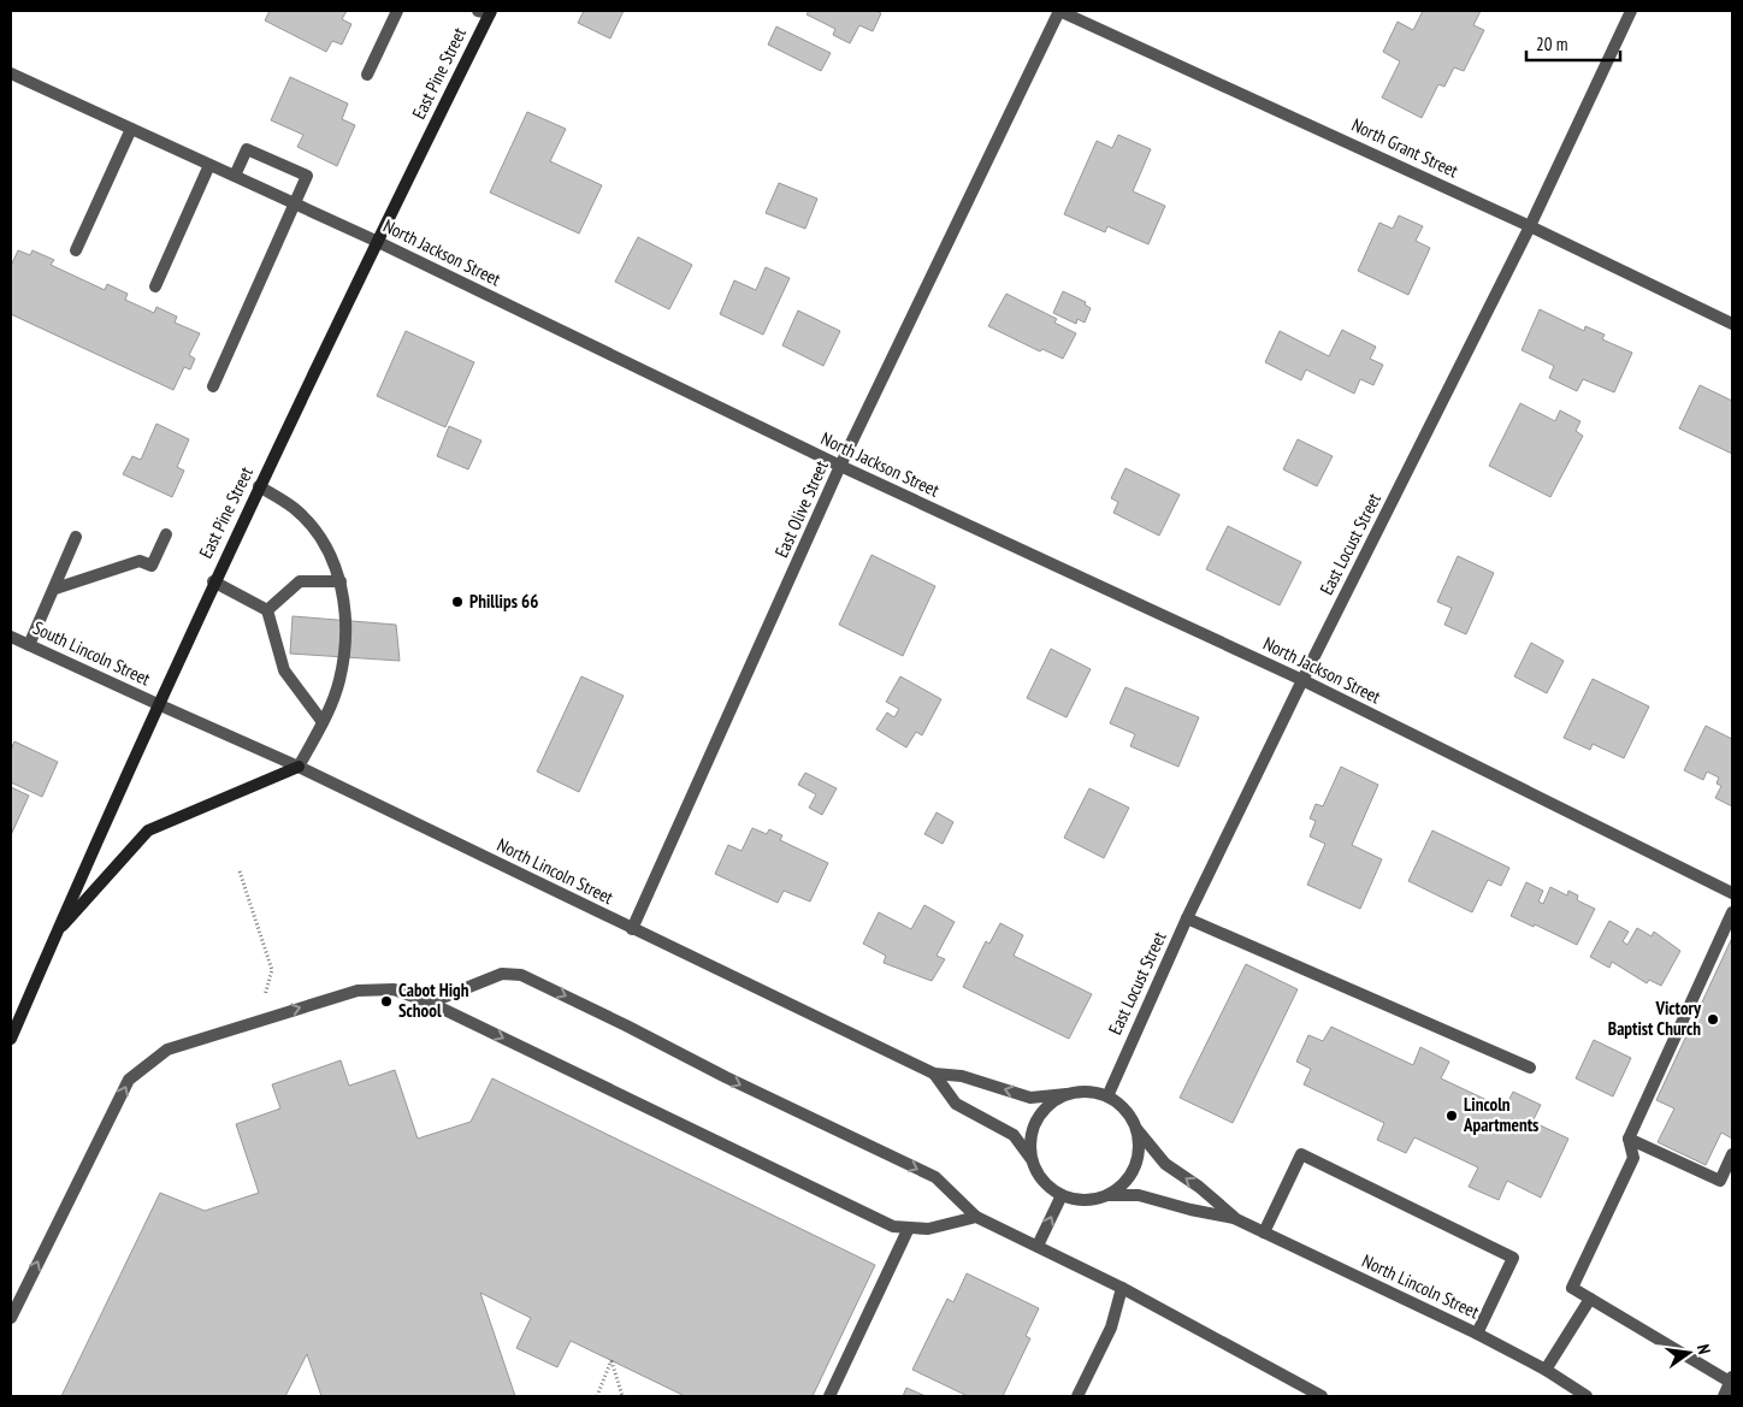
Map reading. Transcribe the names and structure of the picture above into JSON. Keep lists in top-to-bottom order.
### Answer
{
  "streets": {
    "main road": ["East Pine Street"],
    "street": [
      "North Grant Street",
      "North Jackson Street",
      "East Olive Street",
      "East Locust Street",
      "South Lincoln Street",
      "North Lincoln Street"
    ]
  },
  "crossings": [
    ["East Pine Street", "North Jackson Street"],
    ["East Pine Street", "South Lincoln Street"],
    ["East Pine Street", "North Lincoln Street"],
    ["North Grant Street", "East Olive Street"],
    ["North Grant Street", "East Locust Street"],
    ["North Jackson Street", "East Olive Street"],
    ["North Jackson Street", "East Locust Street"],
    ["East Olive Street", "North Lincoln Street"],
    ["East Locust Street", "North Lincoln Street"],
    ["South Lincoln Street", "North Lincoln Street"]
  ],
  "places": [
    "Phillips 66",
    "Cabot High School",
    "Victory Baptist Church",
    "Lincoln Apartments"
  ],
  "scale_bar": "20 m",
  "north": "right"
}
